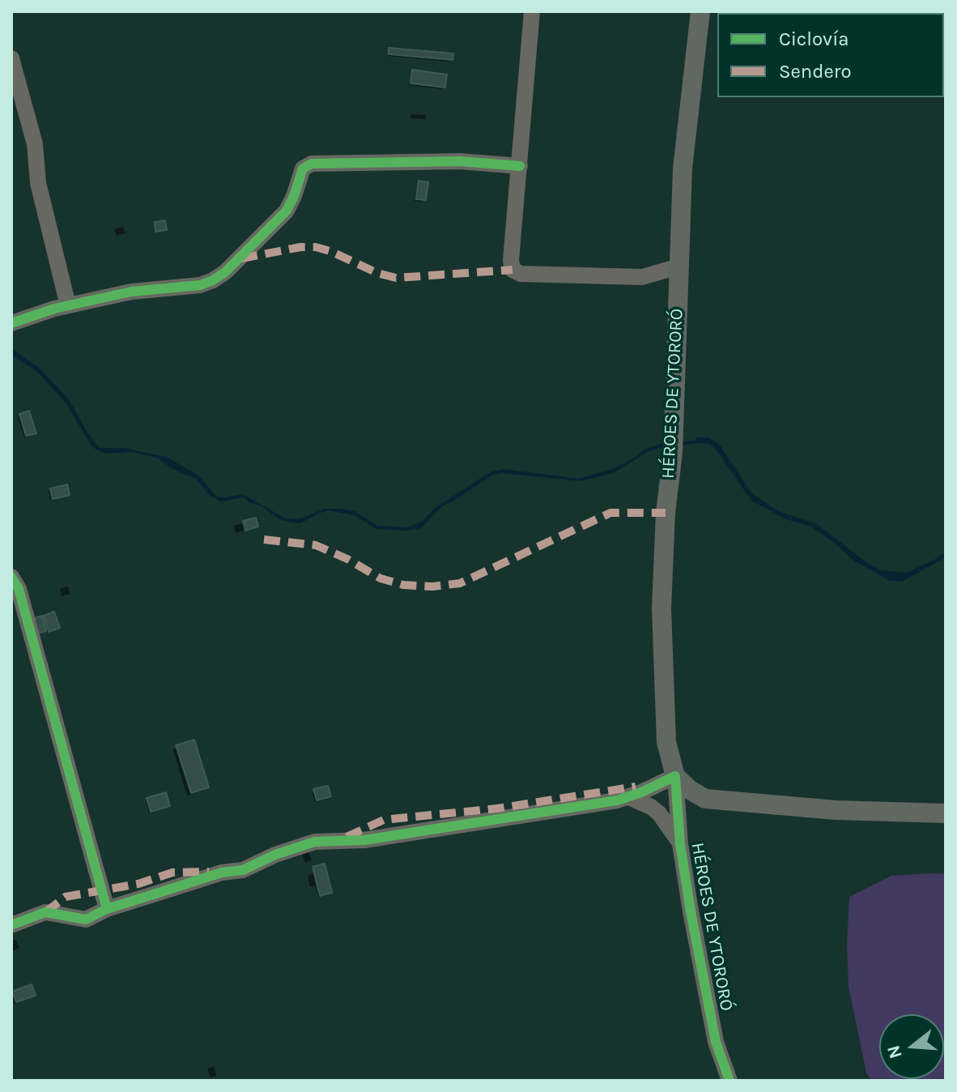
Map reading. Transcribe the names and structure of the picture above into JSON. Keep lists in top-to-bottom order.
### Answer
{
  "streets": {
    "main road": ["HÉROES DE YTORORÓ"]
  },
  "legend": ["Ciclovía", "Sendero"],
  "north": "left"
}
